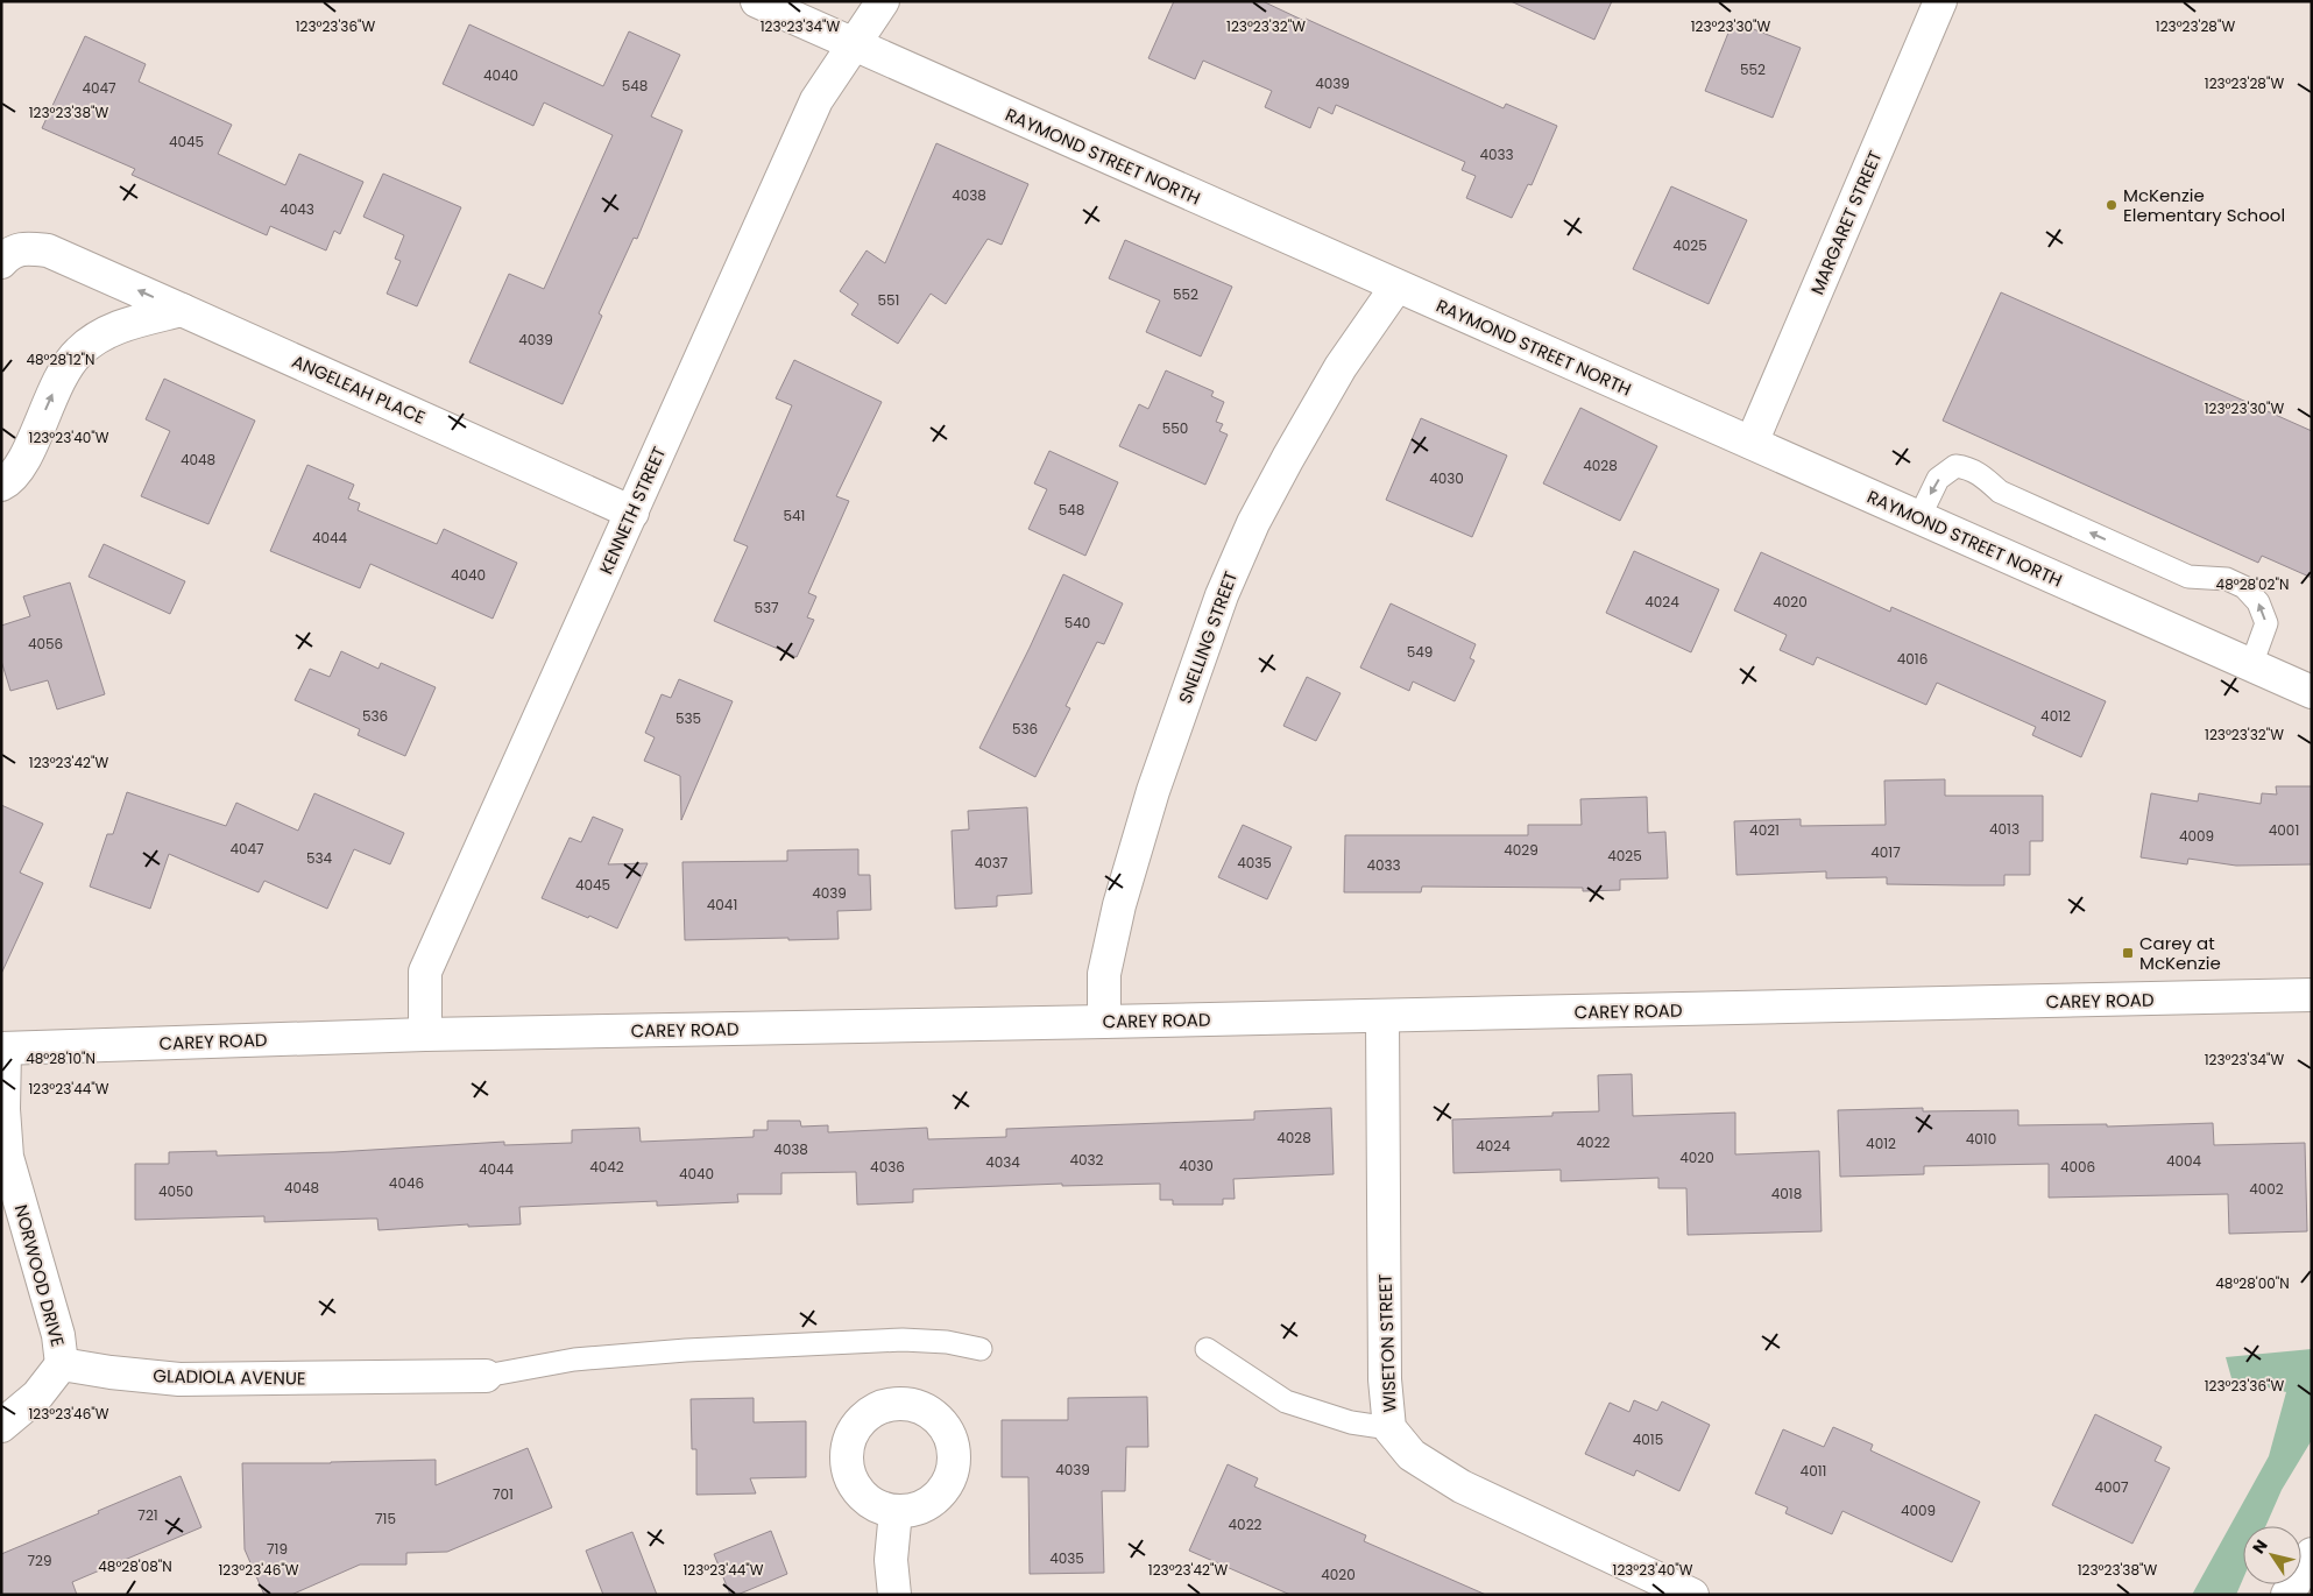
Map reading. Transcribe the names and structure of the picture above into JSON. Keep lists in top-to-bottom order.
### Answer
{
  "streets": {
    "street": [
      "RAYMOND STREET NORTH",
      "MARGARET STREET",
      "ANGELEAH PLACE",
      "KENNETH STREET",
      "SNELLING STREET",
      "CAREY ROAD",
      "NORWOOD DRIVE",
      "WISETON STREET",
      "GLADIOLA AVENUE"
    ]
  },
  "crossings": [
    ["RAYMOND STREET NORTH", "MARGARET STREET"],
    ["RAYMOND STREET NORTH", "KENNETH STREET"],
    ["RAYMOND STREET NORTH", "SNELLING STREET"],
    ["ANGELEAH PLACE", "KENNETH STREET"],
    ["KENNETH STREET", "CAREY ROAD"],
    ["SNELLING STREET", "CAREY ROAD"],
    ["CAREY ROAD", "NORWOOD DRIVE"],
    ["CAREY ROAD", "WISETON STREET"],
    ["NORWOOD DRIVE", "GLADIOLA AVENUE"]
  ],
  "places": {
    "other": ["McKenzie Elementary School"],
    "transit": ["Carey at McKenzie"]
  },
  "house_numbers": [
    "552",
    "4040",
    "4039",
    "548",
    "4047",
    "4045",
    "4033",
    "4038",
    "4043",
    "4025",
    "552",
    "551",
    "4039",
    "550",
    "4048",
    "4028",
    "4030",
    "548",
    "541",
    "4044",
    "4040",
    "4024",
    "4020",
    "537",
    "540",
    "4056",
    "549",
    "4016",
    "536",
    "4012",
    "535",
    "536",
    "4013",
    "4021",
    "4001",
    "4009",
    "4047",
    "4029",
    "4017",
    "4025",
    "534",
    "4037",
    "4035",
    "4033",
    "4045",
    "4039",
    "4041",
    "4028",
    "4010",
    "4022",
    "4012",
    "4024",
    "4038",
    "4020",
    "4032",
    "4004",
    "4034",
    "4030",
    "4042",
    "4036",
    "4006",
    "4044",
    "4040",
    "4046",
    "4048",
    "4002",
    "4050",
    "4018",
    "4015",
    "4039",
    "4011",
    "4007",
    "701",
    "4009",
    "721",
    "715",
    "4022",
    "719",
    "4035",
    "729",
    "4020"
  ],
  "north": "top left",
  "coordinates": [
    "123°23'36\"W",
    "123°23'34\"W",
    "123°23'32\"W",
    "123°23'30\"W",
    "123°23'28\"W",
    "123°23'38\"W",
    "48°28'12\"N",
    "123°23'40\"W",
    "48°28'02\"N",
    "123°23'42\"W",
    "48°28'10\"N",
    "123°23'44\"W",
    "48°28'00\"N",
    "123°23'46\"W",
    "48°28'08\"N"
  ]
}
